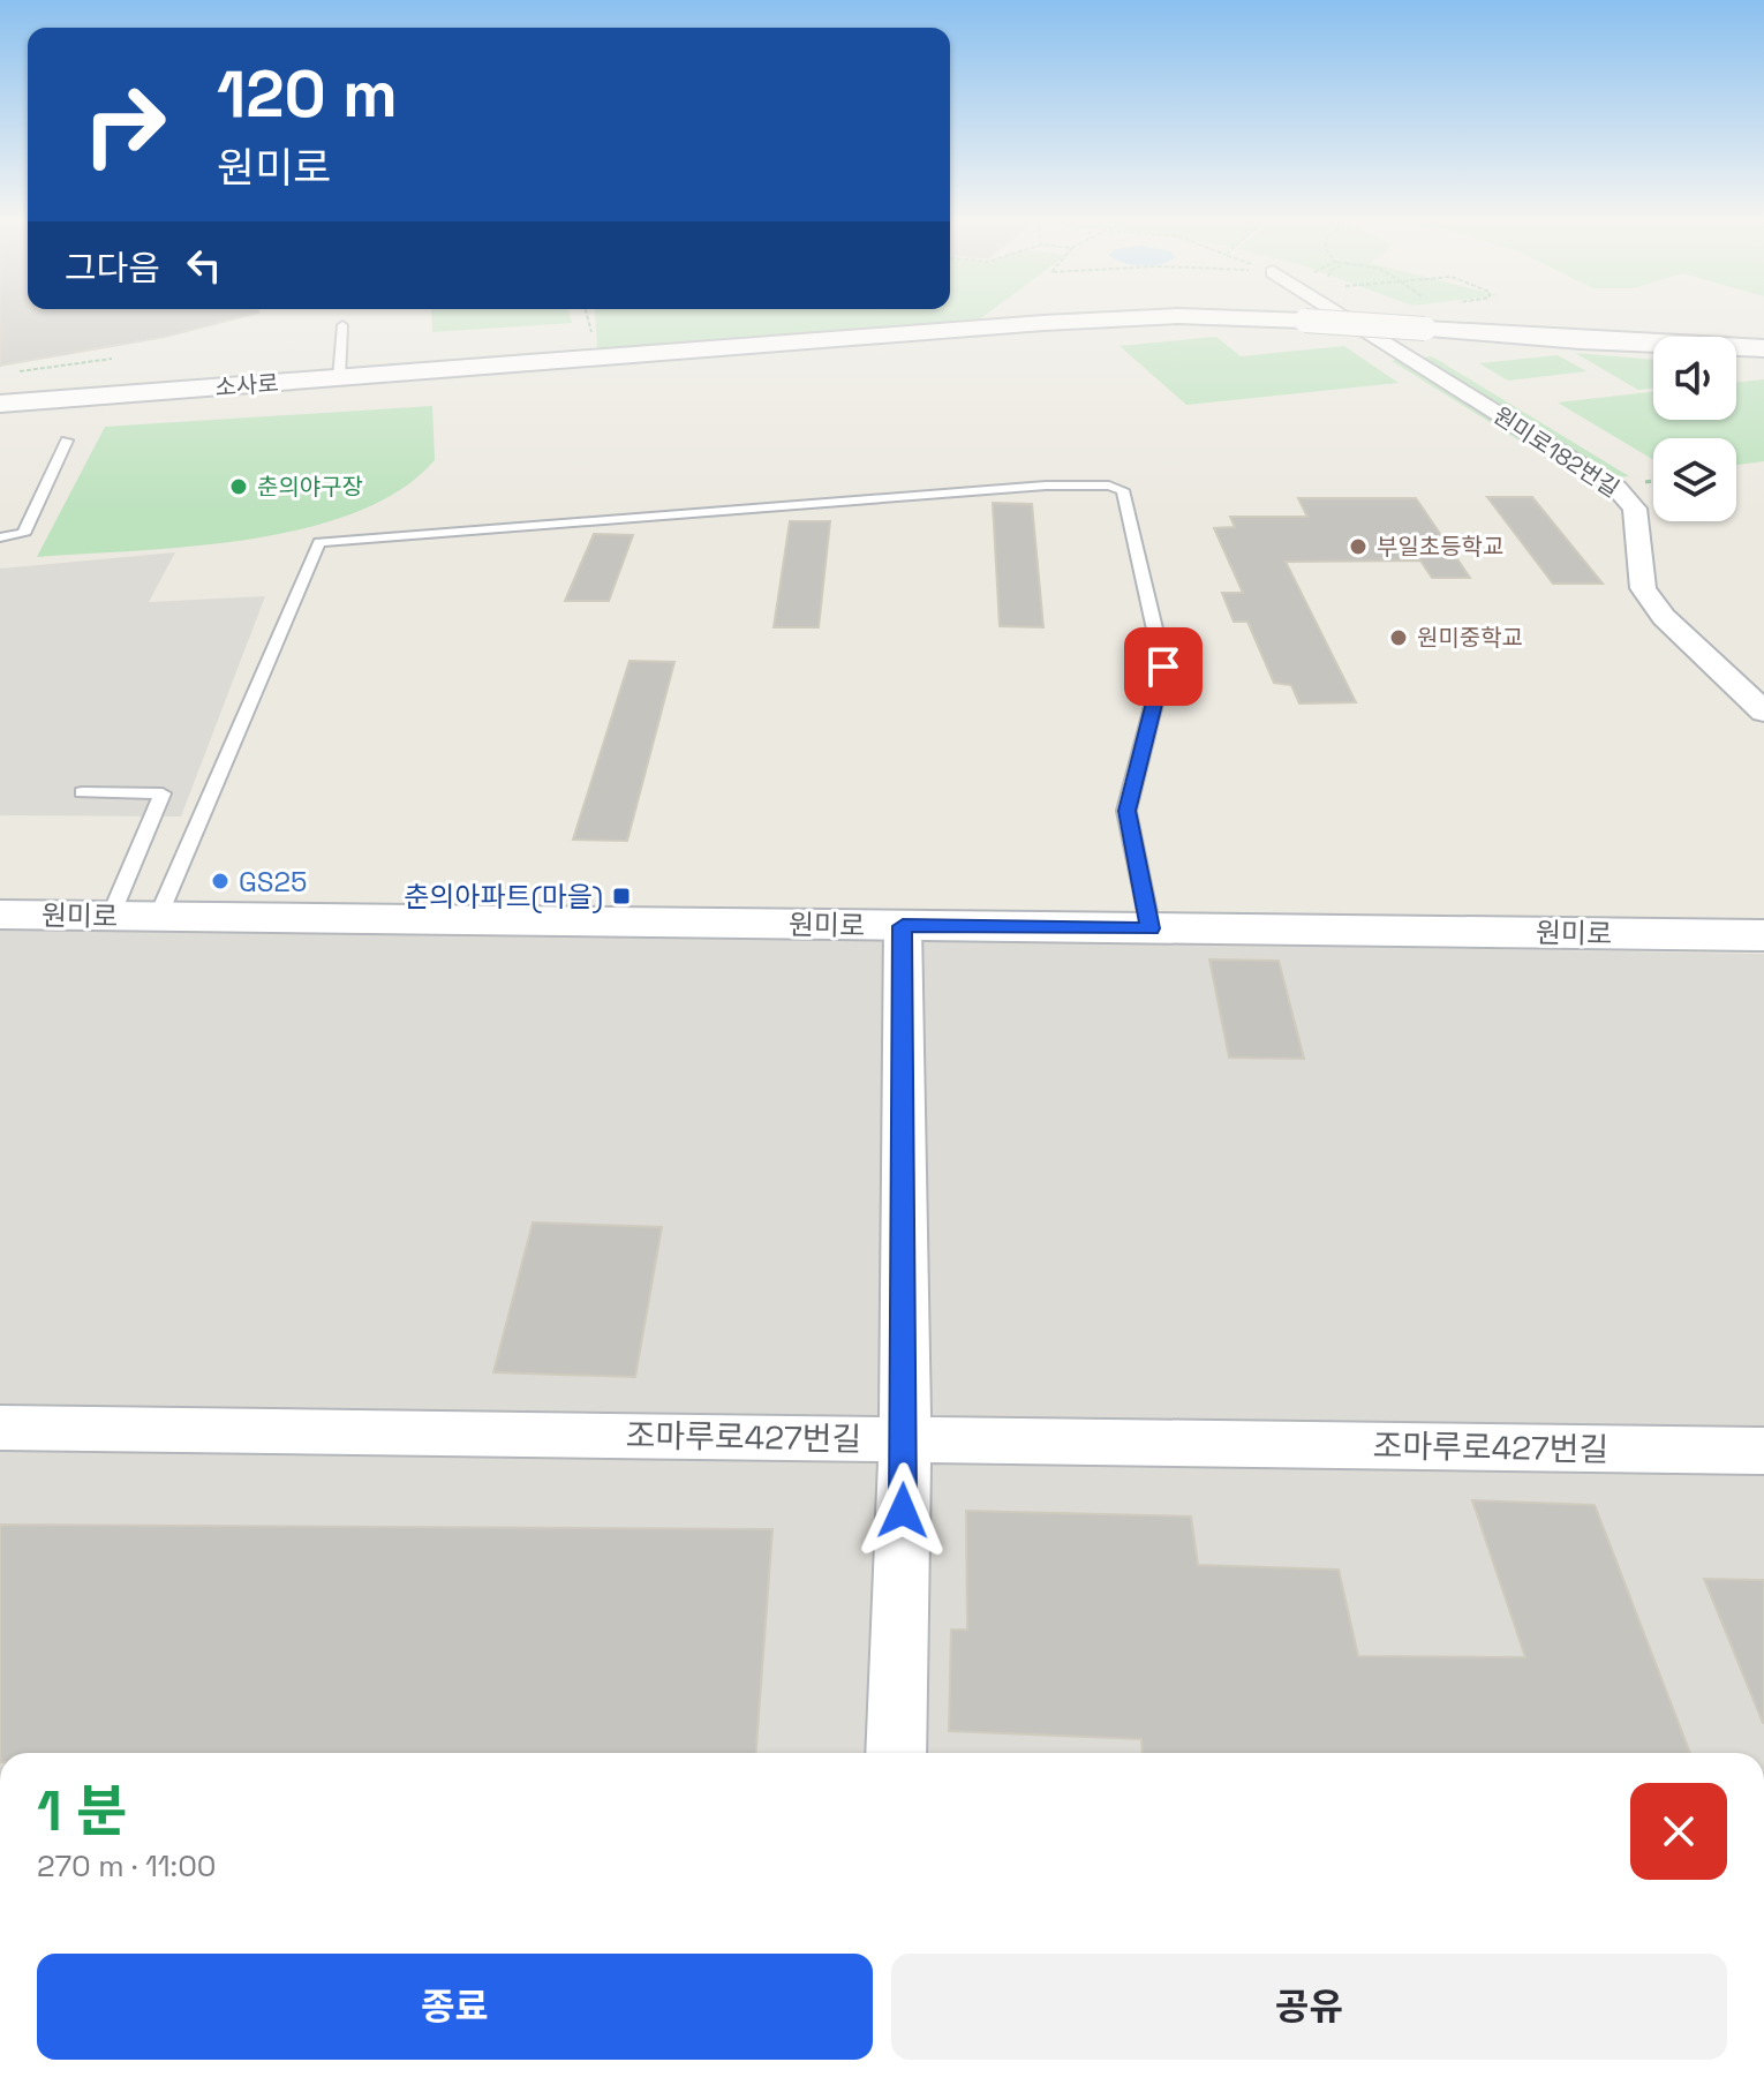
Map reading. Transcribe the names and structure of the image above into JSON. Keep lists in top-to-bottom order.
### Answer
{
  "streets": {
    "street": [
      "소사로",
      "원미로182번길",
      "원미로",
      "조마루로427번길"
    ]
  },
  "places": {
    "other": [
      "춘의야구장",
      "부일초등학교",
      "원미중학교",
      "GS25"
    ],
    "transit": ["춘의아파트(마을)"]
  },
  "page": {
    "turn": ["120 m", "원미로"],
    "then": "그다음",
    "heading": ["1 분", "270 m · 11:00"],
    "buttons": ["종료", "공유"]
  }
}
